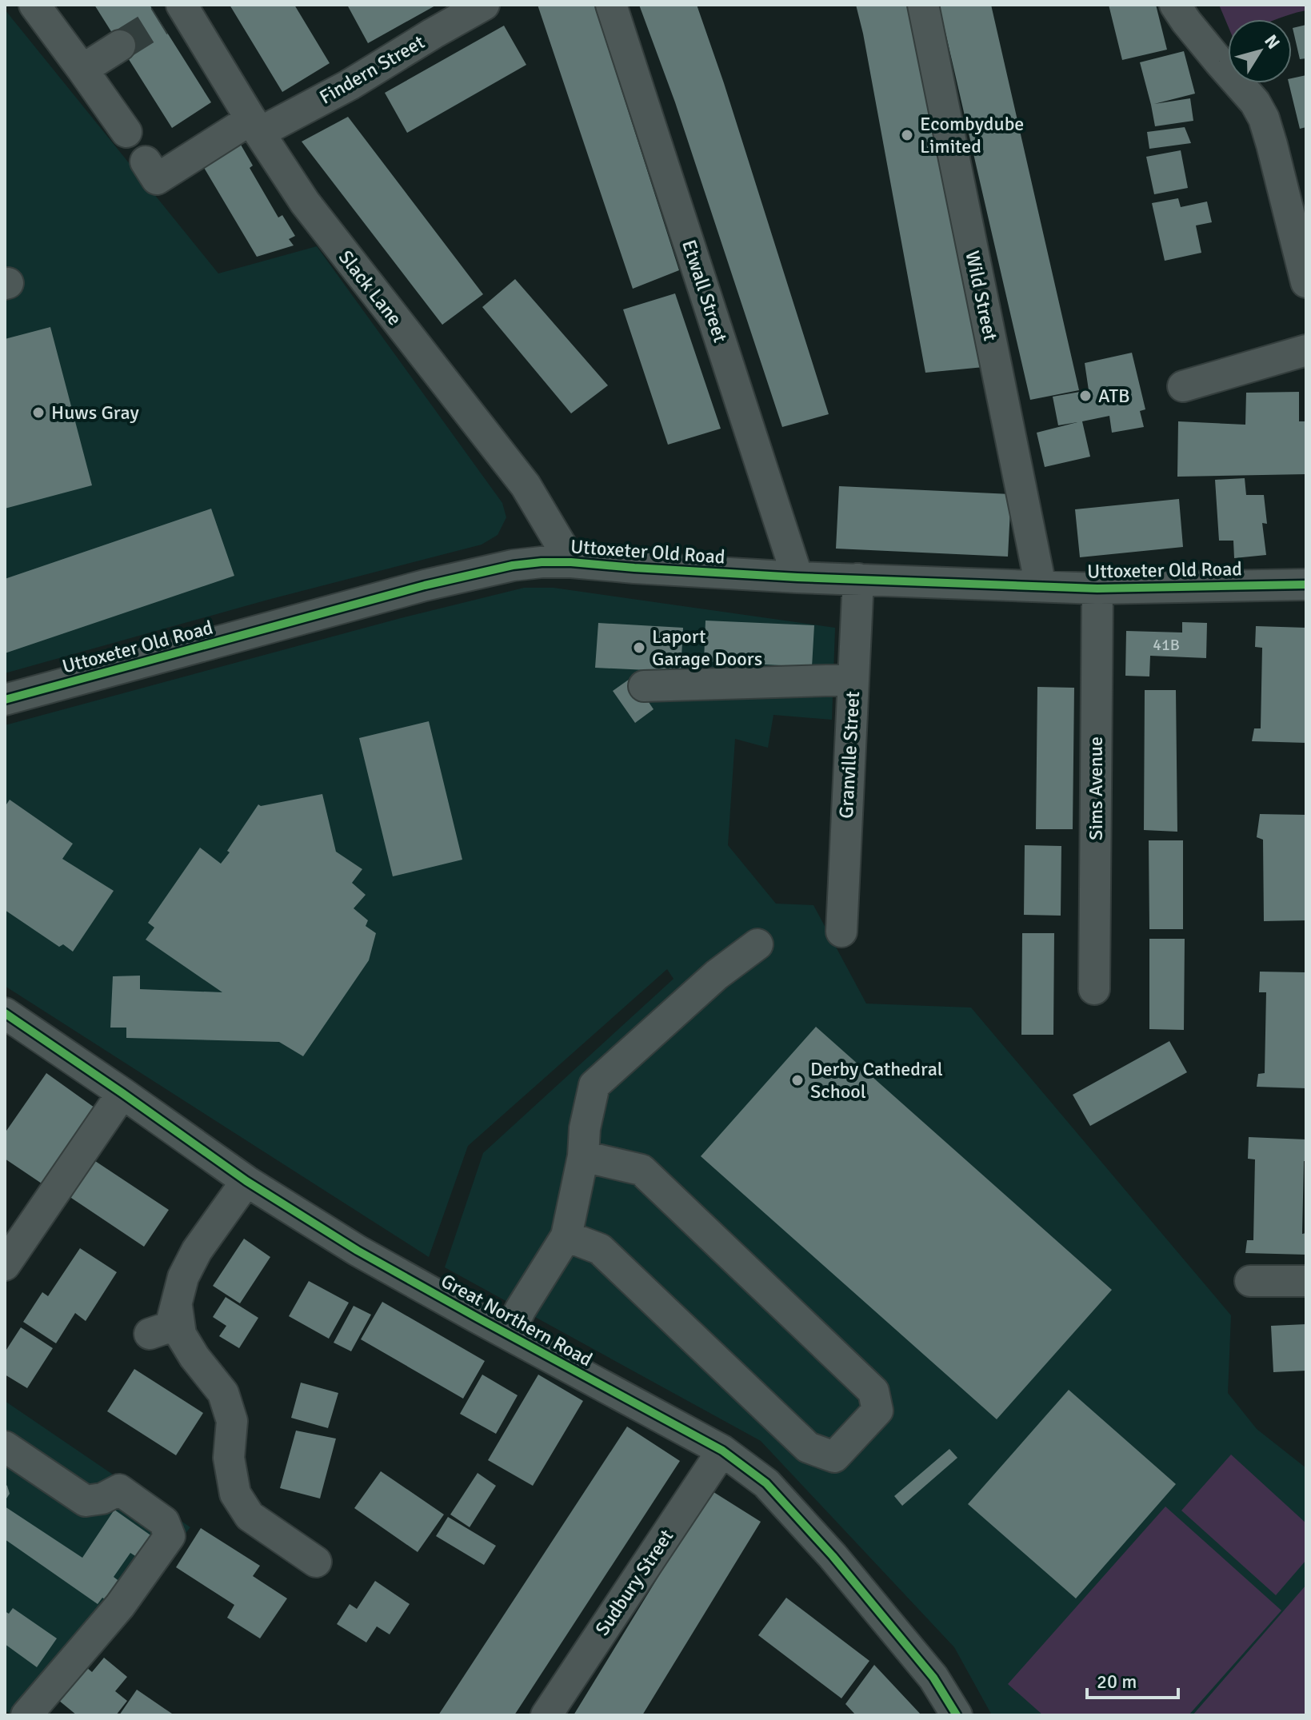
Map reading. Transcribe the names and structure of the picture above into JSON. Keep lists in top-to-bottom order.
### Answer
{
  "streets": {
    "street": [
      "Findern Street",
      "Slack Lane",
      "Etwall Street",
      "Wild Street",
      "Uttoxeter Old Road",
      "Granville Street",
      "Sims Avenue",
      "Great Northern Road",
      "Sudbury Street"
    ]
  },
  "crossings": [
    ["Findern Street", "Slack Lane"],
    ["Slack Lane", "Uttoxeter Old Road"],
    ["Etwall Street", "Uttoxeter Old Road"],
    ["Wild Street", "Uttoxeter Old Road"],
    ["Uttoxeter Old Road", "Granville Street"],
    ["Uttoxeter Old Road", "Sims Avenue"],
    ["Great Northern Road", "Sudbury Street"]
  ],
  "places": [
    "Ecombydube Limited",
    "ATB",
    "Huws Gray",
    "Laport Garage Doors",
    "Derby Cathedral School"
  ],
  "house_numbers": ["41B"],
  "scale_bar": "20 m",
  "north": "top right"
}
